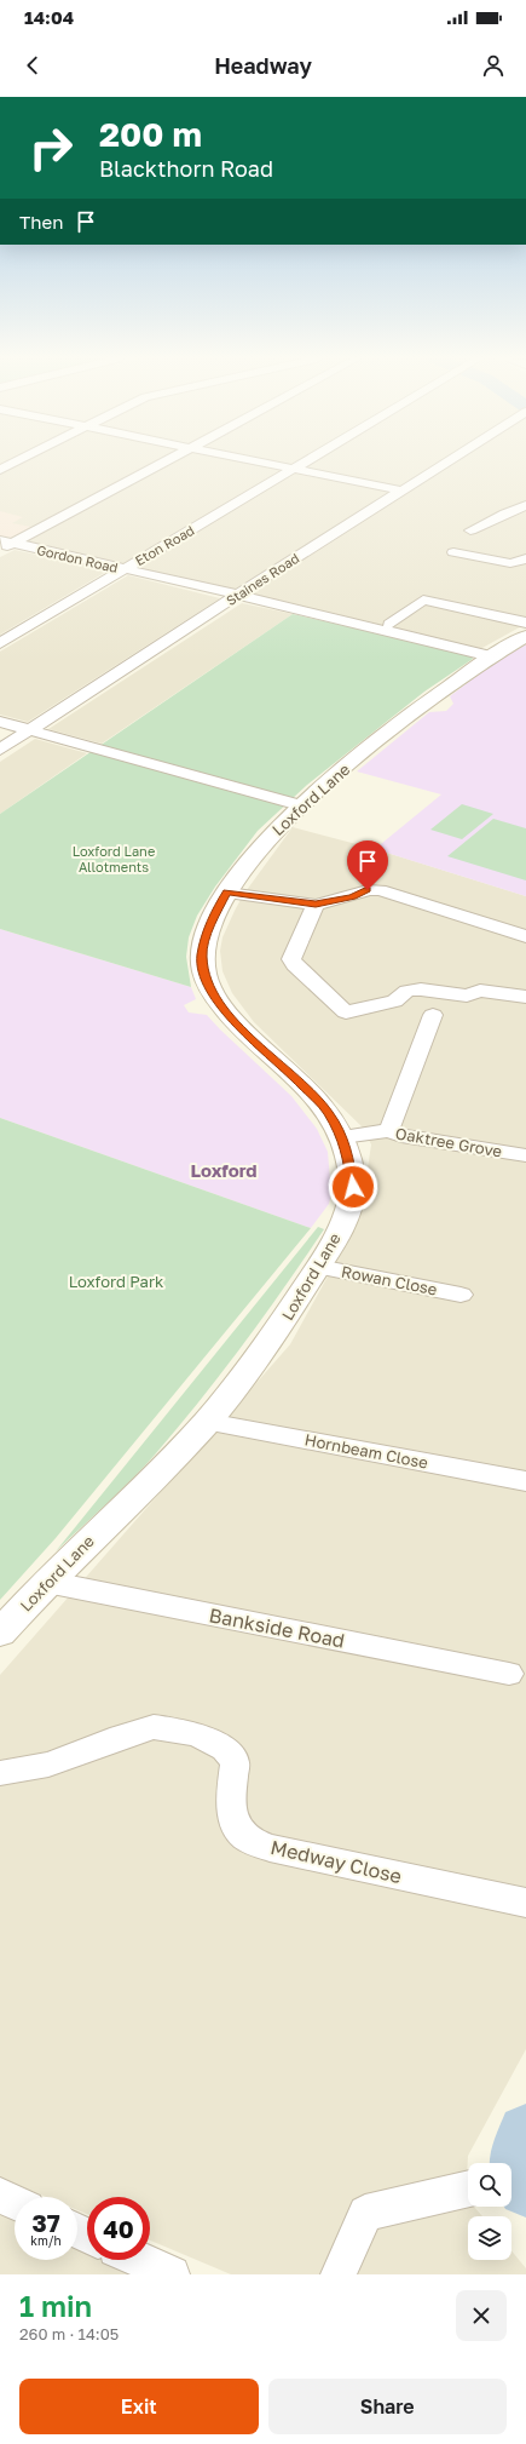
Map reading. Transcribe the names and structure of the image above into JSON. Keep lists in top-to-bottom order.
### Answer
{
  "streets": {
    "street": [
      "Eton Road",
      "Gordon Road",
      "Staines Road",
      "Loxford Lane",
      "Oaktree Grove",
      "Rowan Close",
      "Hornbeam Close",
      "Bankside Road",
      "Medway Close"
    ]
  },
  "crossings": [
    ["Eton Road", "Gordon Road"],
    ["Gordon Road", "Staines Road"],
    ["Gordon Road", "Loxford Lane"],
    ["Loxford Lane", "Oaktree Grove"],
    ["Loxford Lane", "Rowan Close"],
    ["Loxford Lane", "Hornbeam Close"],
    ["Loxford Lane", "Bankside Road"]
  ],
  "districts": ["Loxford"],
  "parks": ["Loxford Lane Allotments", "Loxford Park"],
  "page": {
    "status": "14:04",
    "header": "Headway",
    "turn": ["200 m", "Blackthorn Road"],
    "then": "Then",
    "speed": "37 km/h",
    "limit": "40",
    "heading": ["1 min", "260 m · 14:05"],
    "buttons": ["Exit", "Share"]
  }
}
